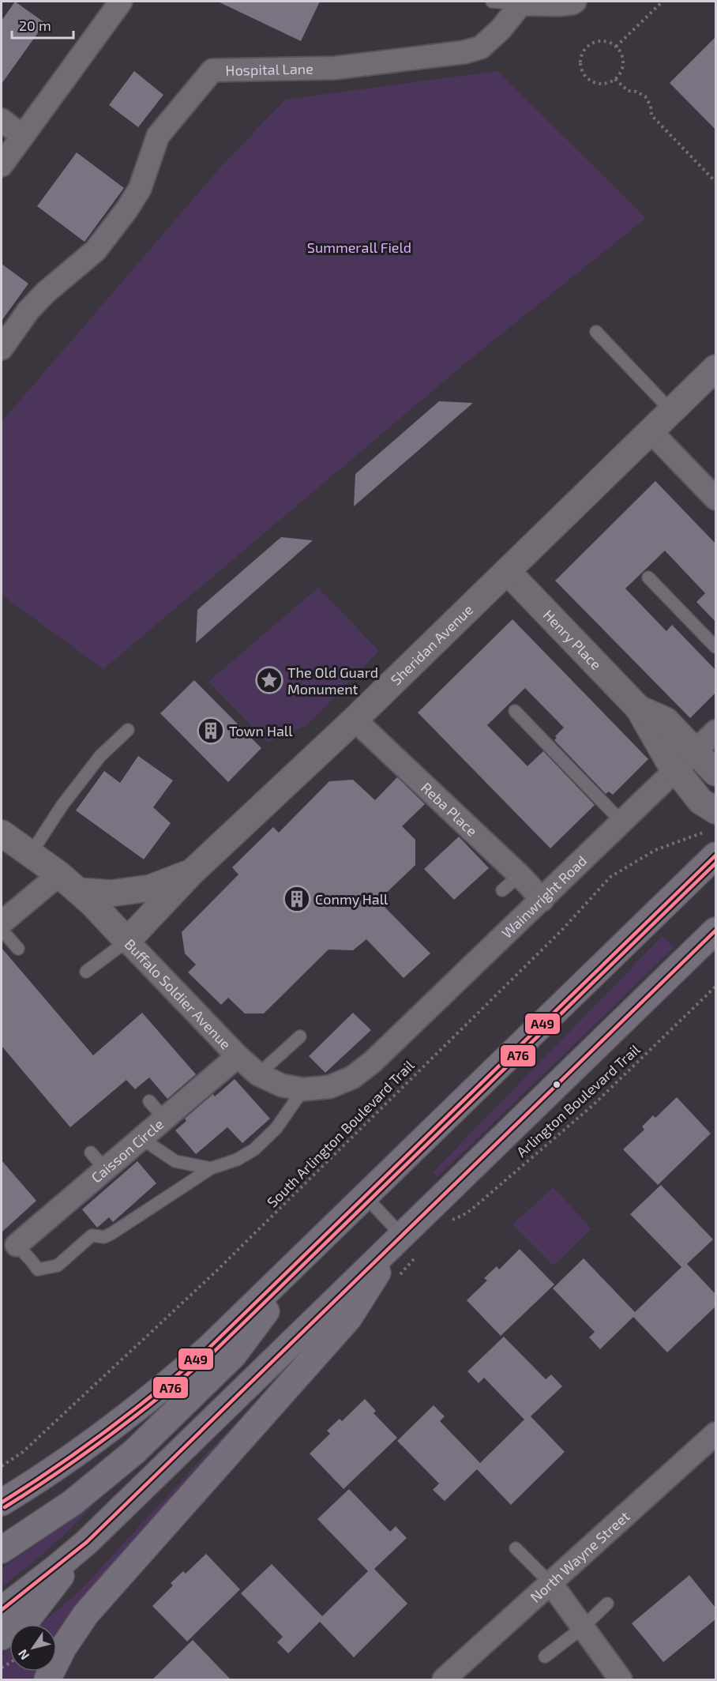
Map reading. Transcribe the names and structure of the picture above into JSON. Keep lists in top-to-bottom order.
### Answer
{
  "streets": {
    "street": [
      "Hospital Lane",
      "Henry Place",
      "Sheridan Avenue",
      "Reba Place",
      "Wainwright Road",
      "Buffalo Soldier Avenue",
      "Caisson Circle",
      "North Wayne Street"
    ],
    "path": ["Arlington Boulevard Trail", "South Arlington Boulevard Trail"]
  },
  "crossings": [
    ["Henry Place", "Sheridan Avenue"],
    ["Henry Place", "Wainwright Road"],
    ["Sheridan Avenue", "Reba Place"],
    ["Sheridan Avenue", "Buffalo Soldier Avenue"],
    ["Reba Place", "Wainwright Road"],
    ["Wainwright Road", "Buffalo Soldier Avenue"],
    ["Buffalo Soldier Avenue", "Caisson Circle"]
  ],
  "parks": ["Summerall Field"],
  "places": {
    "place": ["The Old Guard Monument"],
    "building": ["Town Hall", "Conmy Hall"]
  },
  "lines": ["transit line A49", "transit line A76"],
  "scale_bar": "20 m",
  "north": "bottom left"
}
